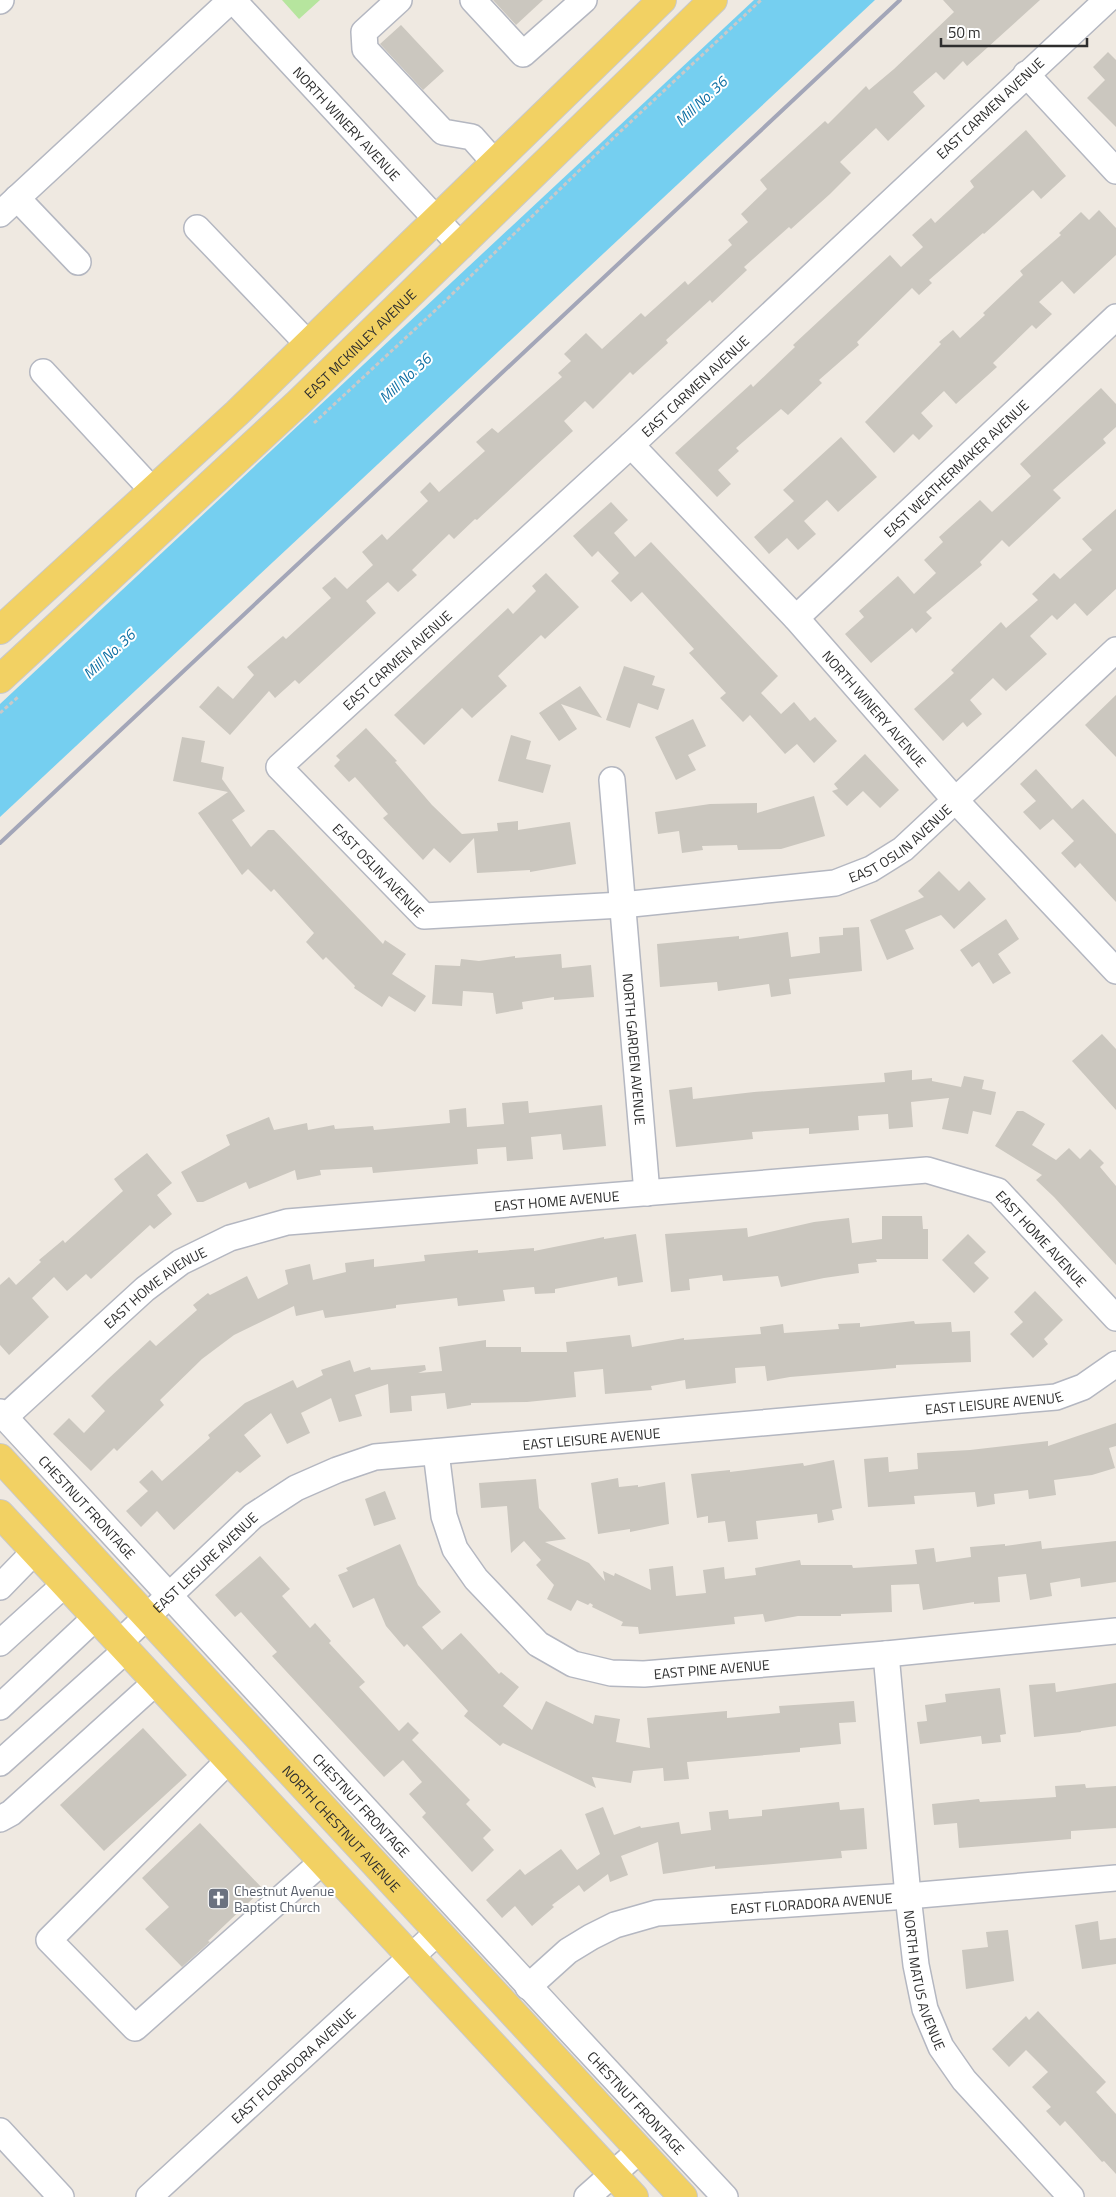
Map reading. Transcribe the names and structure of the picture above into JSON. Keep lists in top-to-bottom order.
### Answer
{
  "streets": {
    "main road": ["EAST MCKINLEY AVENUE", "NORTH CHESTNUT AVENUE"],
    "street": [
      "EAST CARMEN AVENUE",
      "NORTH WINERY AVENUE",
      "EAST WEATHERMAKER AVENUE",
      "EAST OSLIN AVENUE",
      "NORTH GARDEN AVENUE",
      "EAST HOME AVENUE",
      "EAST LEISURE AVENUE",
      "CHESTNUT FRONTAGE",
      "EAST PINE AVENUE",
      "EAST FLORADORA AVENUE",
      "NORTH MATUS AVENUE"
    ]
  },
  "crossings": [
    ["EAST CARMEN AVENUE", "NORTH WINERY AVENUE"],
    ["EAST CARMEN AVENUE", "EAST OSLIN AVENUE"],
    ["NORTH WINERY AVENUE", "EAST MCKINLEY AVENUE"],
    ["NORTH WINERY AVENUE", "EAST WEATHERMAKER AVENUE"],
    ["NORTH WINERY AVENUE", "EAST OSLIN AVENUE"],
    ["EAST OSLIN AVENUE", "NORTH GARDEN AVENUE"],
    ["NORTH GARDEN AVENUE", "EAST HOME AVENUE"],
    ["EAST HOME AVENUE", "CHESTNUT FRONTAGE"],
    ["EAST LEISURE AVENUE", "CHESTNUT FRONTAGE"],
    ["EAST LEISURE AVENUE", "EAST PINE AVENUE"],
    ["EAST LEISURE AVENUE", "NORTH CHESTNUT AVENUE"],
    ["CHESTNUT FRONTAGE", "EAST FLORADORA AVENUE"],
    ["EAST PINE AVENUE", "NORTH MATUS AVENUE"],
    ["NORTH CHESTNUT AVENUE", "EAST FLORADORA AVENUE"],
    ["EAST FLORADORA AVENUE", "NORTH MATUS AVENUE"]
  ],
  "water": ["Mill No. 36"],
  "places": {
    "church": ["Chestnut Avenue Baptist Church"]
  },
  "scale_bar": "50 m"
}
